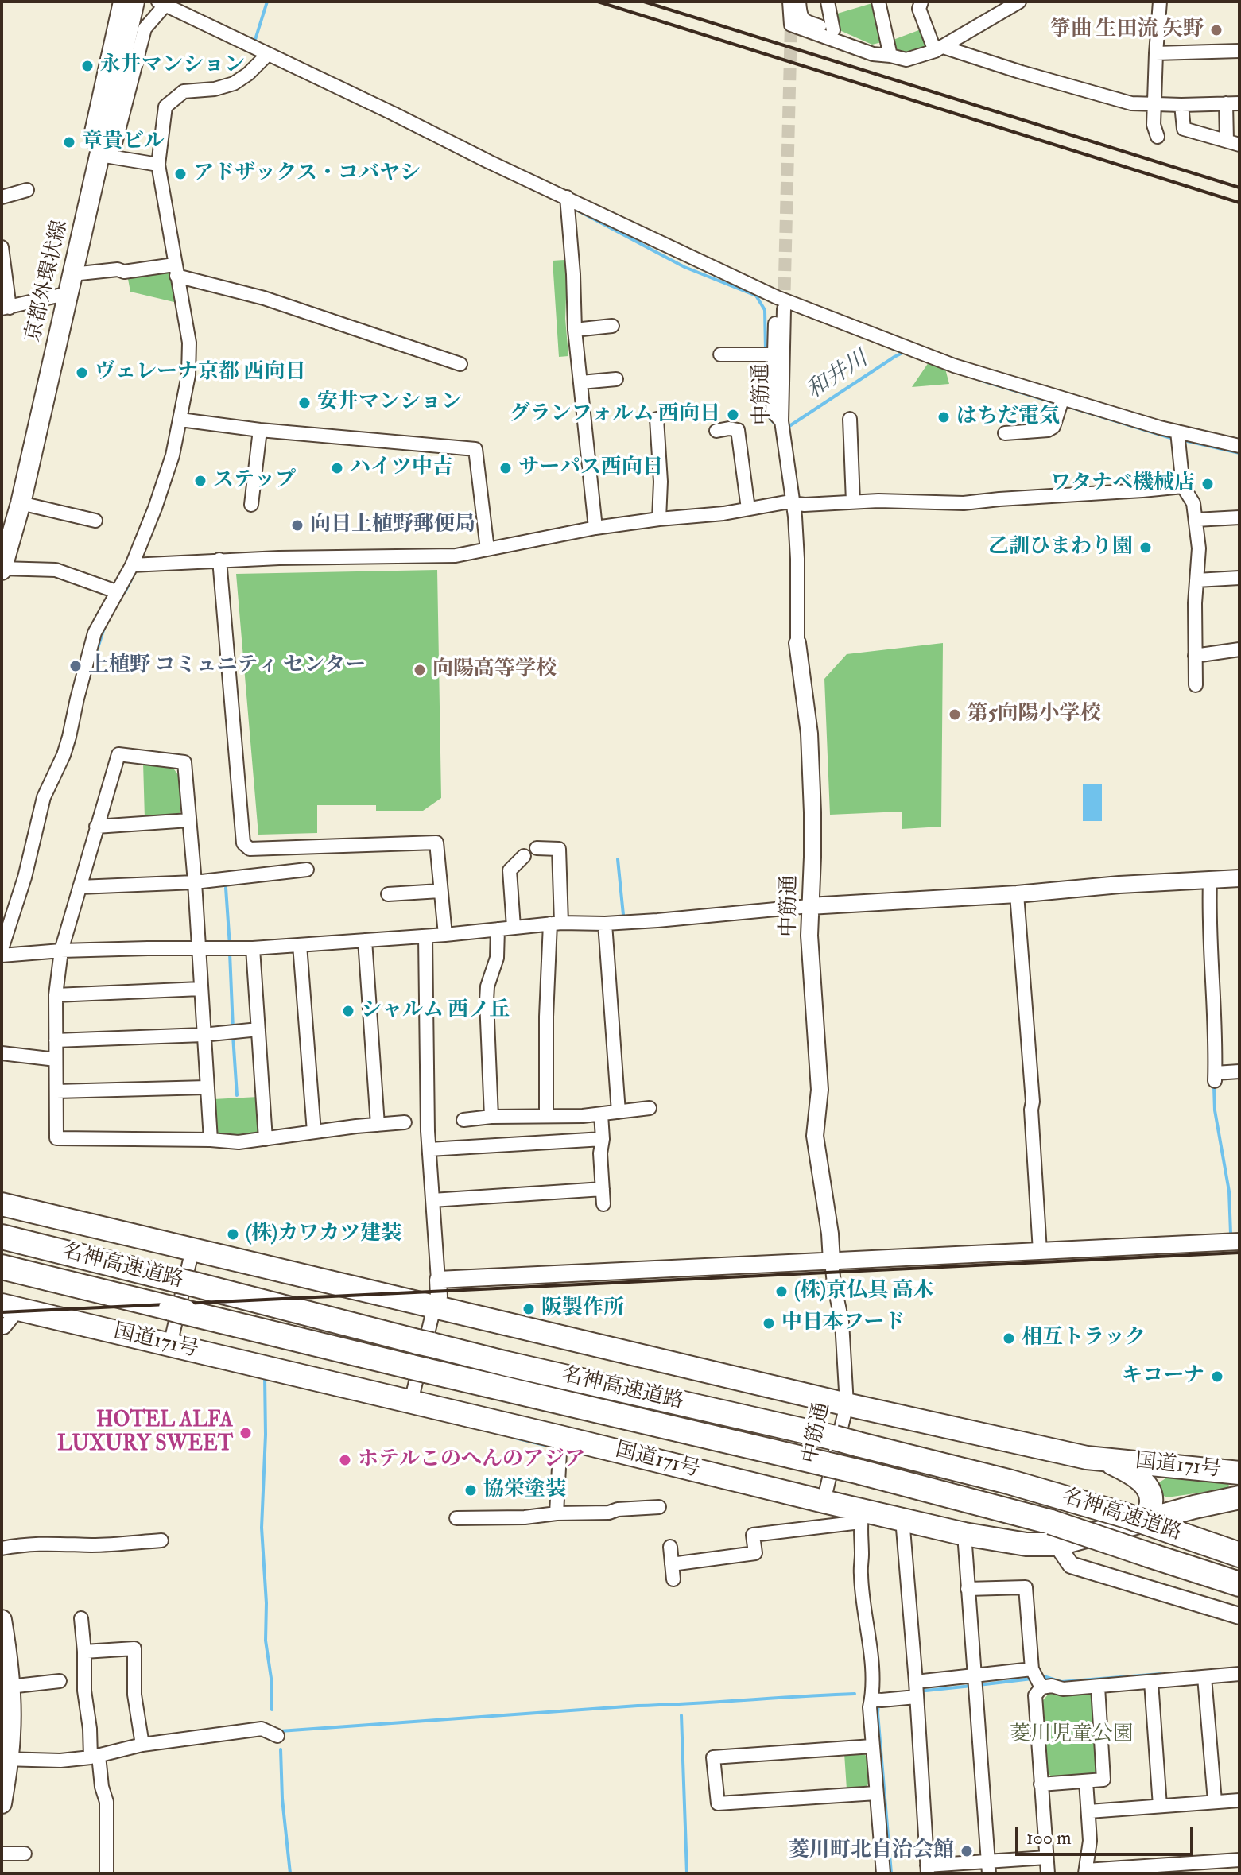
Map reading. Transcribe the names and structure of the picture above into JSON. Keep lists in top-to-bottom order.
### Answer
{
  "streets": {
    "highway": ["名神高速道路", "国道171号"],
    "main road": ["京都外環状線"],
    "street": ["中筋通"]
  },
  "crossings": [
    ["中筋通", "国道171号"],
    ["名神高速道路", "国道171号"]
  ],
  "water": ["和井川"],
  "parks": ["菱川児童公園"],
  "places": [
    "箏曲 生田流 矢野",
    "永井マンション",
    "章貴ビル",
    "アドザックス・コバヤシ",
    "ヴェレーナ京都 西向日",
    "安井マンション",
    "グランフォルム 西向日",
    "はちだ電気",
    "ハイツ中吉",
    "サーパス西向日",
    "ステップ",
    "ワタナベ機械店",
    "向日上植野郵便局",
    "乙訓ひまわり園",
    "上植野 コミュニティ センター",
    "向陽高等学校",
    "第5向陽小学校",
    "シャルム 西ノ丘",
    "(株)カワカツ建装",
    "(株)京仏具 高木",
    "阪製作所",
    "中日本フード",
    "相互トラック",
    "キコーナ",
    "HOTEL ALFA LUXURY SWEET",
    "ホテルこのへんのアジア",
    "協栄塗装",
    "菱川町北自治会館"
  ],
  "scale_bar": "100 m"
}
